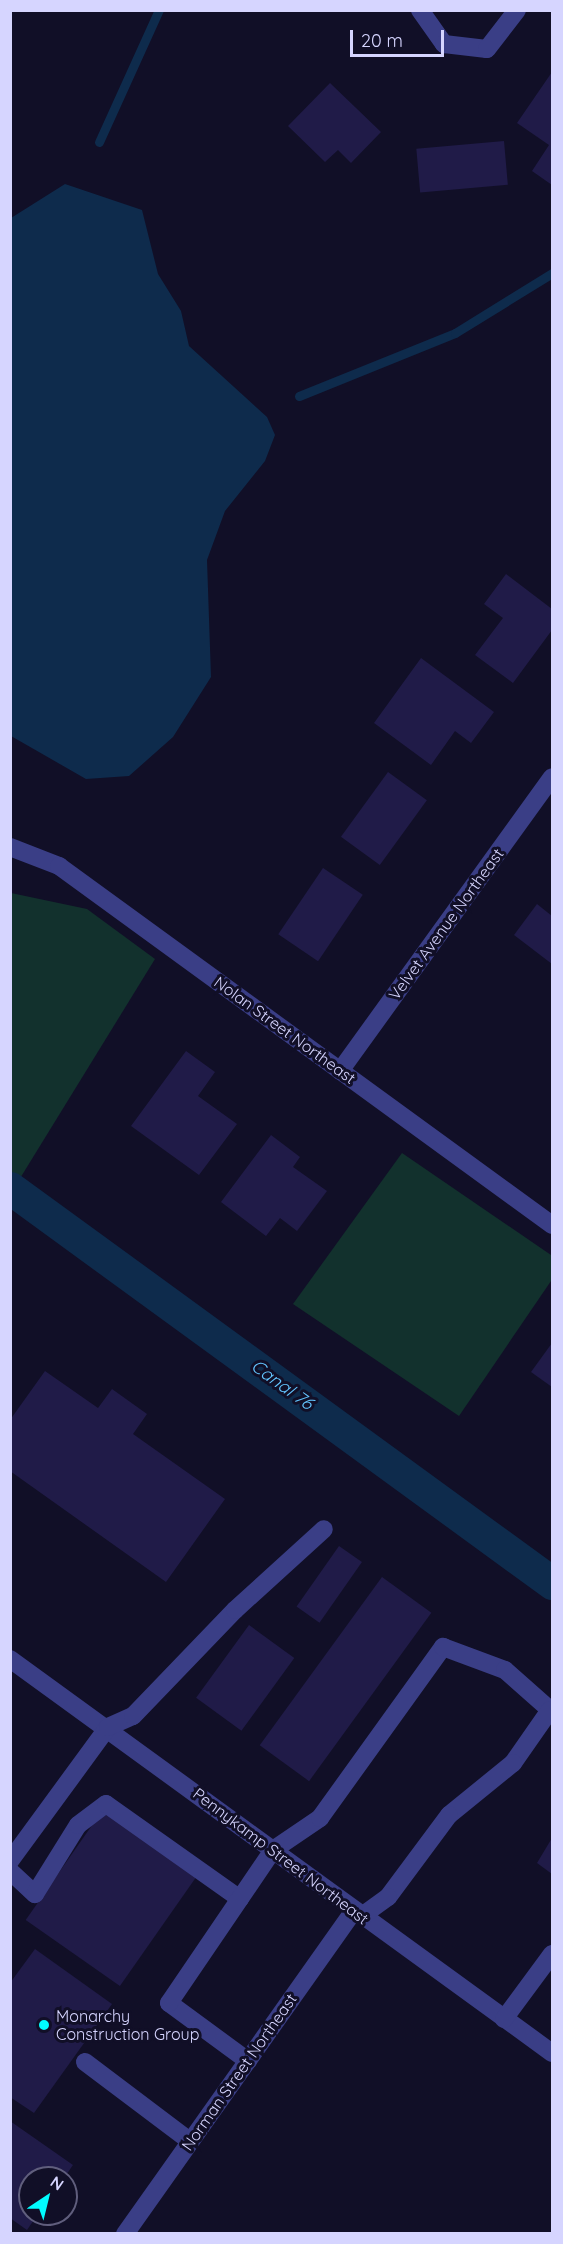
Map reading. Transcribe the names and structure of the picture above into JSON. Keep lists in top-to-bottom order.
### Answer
{
  "streets": {
    "street": [
      "Velvet Avenue Northeast",
      "Nolan Street Northeast",
      "Pennykamp Street Northeast",
      "Norman Street Northeast"
    ]
  },
  "crossings": [
    ["Velvet Avenue Northeast", "Nolan Street Northeast"],
    ["Pennykamp Street Northeast", "Norman Street Northeast"]
  ],
  "water": ["Canal 76"],
  "places": ["Monarchy Construction Group"],
  "scale_bar": "20 m",
  "north": "top right"
}
